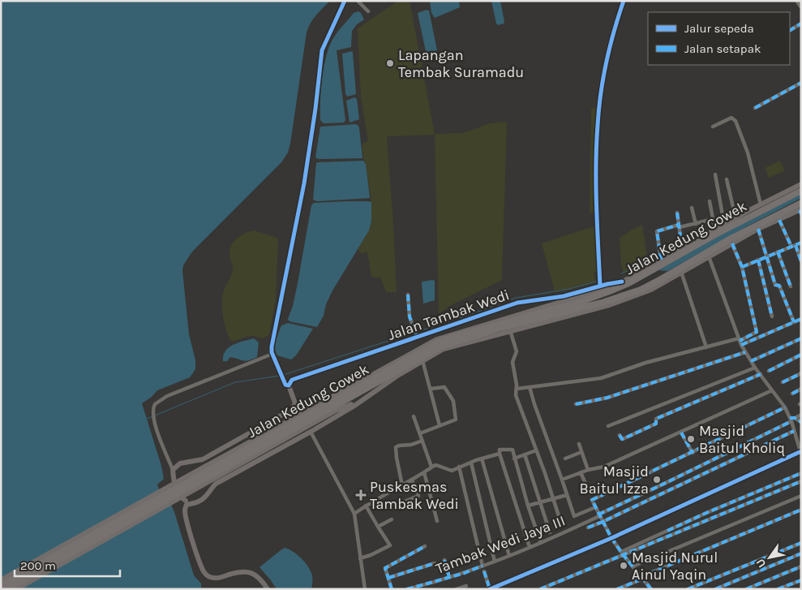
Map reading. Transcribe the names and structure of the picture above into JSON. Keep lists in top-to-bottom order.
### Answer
{
  "streets": {
    "highway": ["Jalan Kedung Cowek"],
    "main road": ["Jalan Tambak Wedi"],
    "street": ["Tambak Wedi Jaya III"]
  },
  "crossings": [
    ["Jalan Kedung Cowek", "Jalan Tambak Wedi"]
  ],
  "places": {
    "other": [
      "Lapangan Tembak Suramadu",
      "Masjid Baitul Kholiq",
      "Masjid Baitul Izza",
      "Masjid Nurul Ainul Yaqin"
    ],
    "health": ["Puskesmas Tambak Wedi"]
  },
  "legend": ["Jalur sepeda", "Jalan setapak"],
  "scale_bar": "200 m",
  "north": "bottom left"
}
